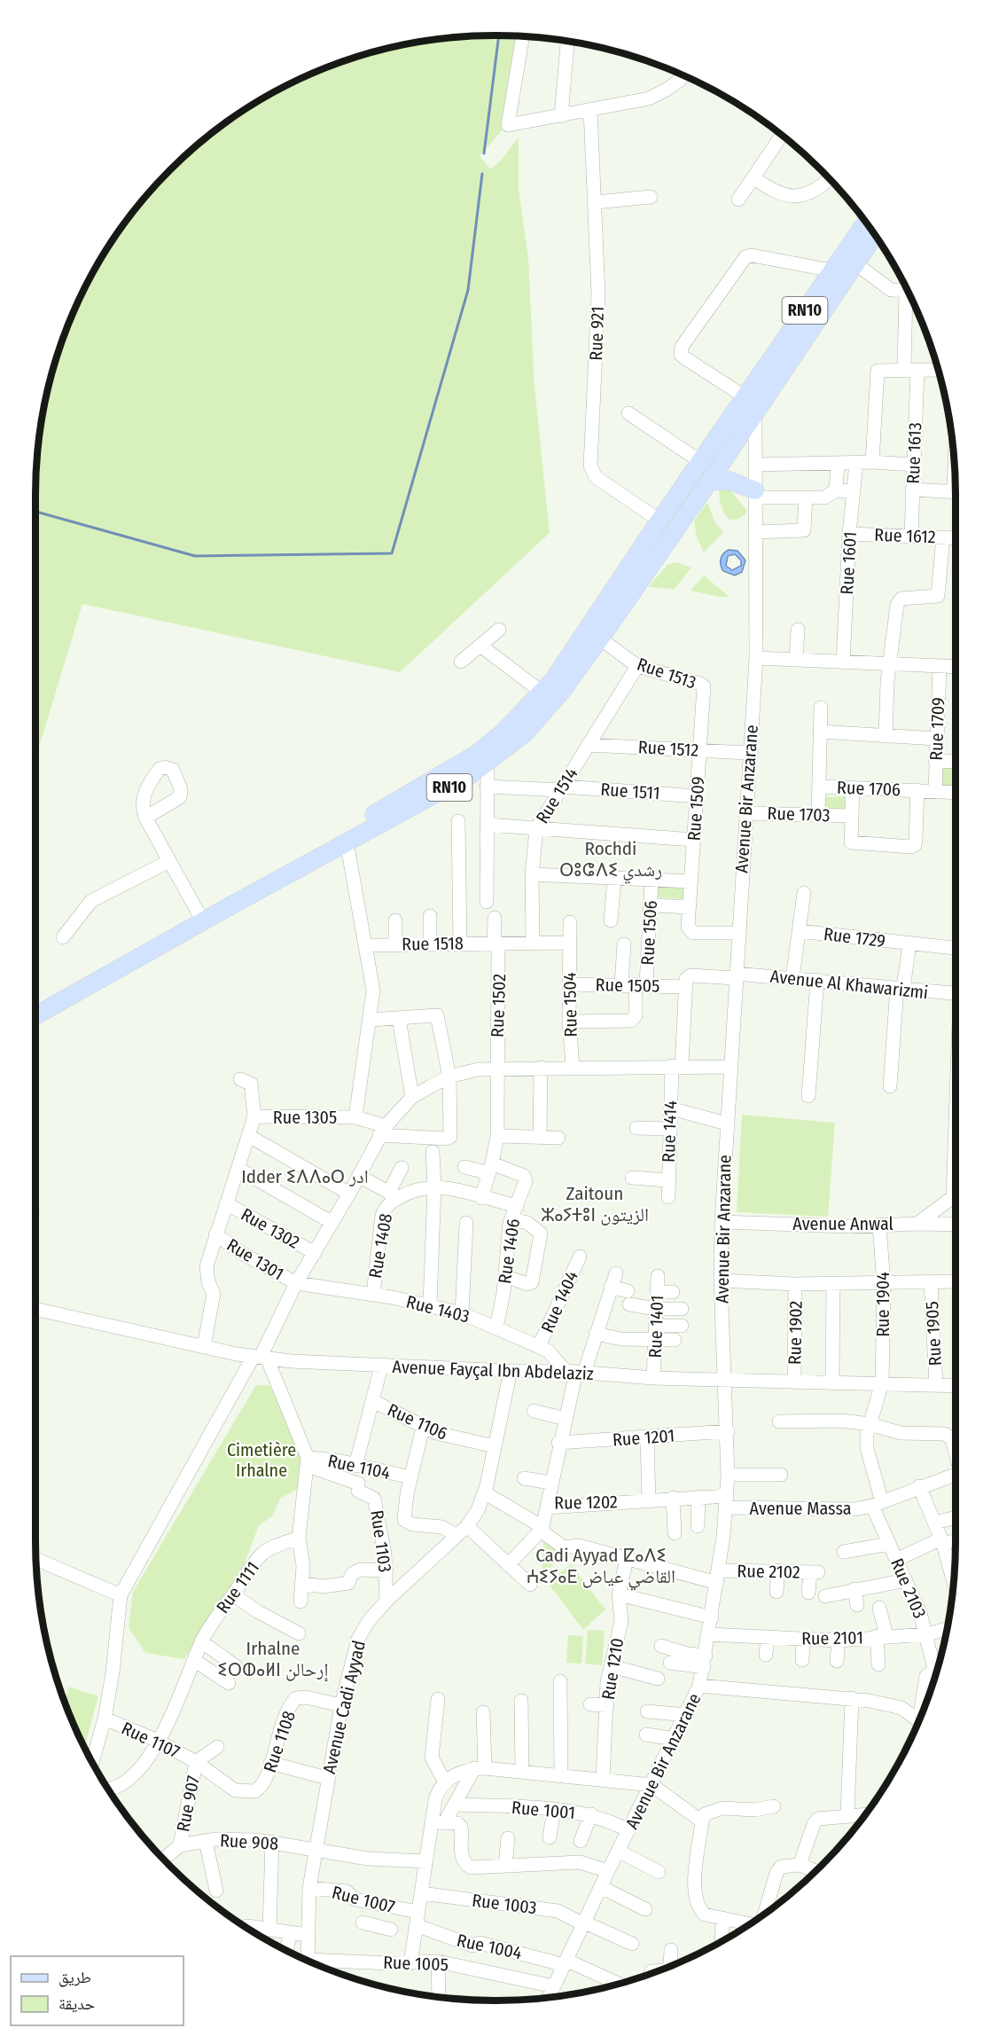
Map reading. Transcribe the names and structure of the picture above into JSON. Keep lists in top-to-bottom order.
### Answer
{
  "streets": {
    "main road": ["RN10"],
    "street": [
      "Rue 921",
      "Rue 1613",
      "Rue 1612",
      "Rue 1601",
      "Rue 1513",
      "Rue 1709",
      "Rue 1512",
      "Rue 1706",
      "Rue 1511",
      "Rue 1514",
      "Avenue Bir Anzarane",
      "Rue 1509",
      "Rue 1703",
      "Rue 1506",
      "Rue 1729",
      "Rue 1518",
      "Avenue Al Khawarizmi",
      "Rue 1505",
      "Rue 1504",
      "Rue 1502",
      "Rue 1305",
      "Rue 1414",
      "Avenue Anwal",
      "Rue 1302",
      "Rue 1408",
      "Rue 1406",
      "Rue 1301",
      "Rue 1404",
      "Rue 1904",
      "Rue 1403",
      "Rue 1401",
      "Rue 1902",
      "Rue 1905",
      "Avenue Fayçal Ibn Abdelaziz",
      "Rue 1106",
      "Rue 1201",
      "Rue 1104",
      "Rue 1202",
      "Avenue Massa",
      "Rue 1103",
      "Rue 2102",
      "Rue 1111",
      "Rue 2103",
      "Rue 2101",
      "Rue 1210",
      "Avenue Cadi Ayyad",
      "Rue 1107",
      "Rue 1108",
      "Rue 907",
      "Rue 1001",
      "Rue 908",
      "Rue 1007",
      "Rue 1003",
      "Rue 1004",
      "Rue 1005"
    ]
  },
  "crossings": [
    ["RN10", "Rue 921"],
    ["RN10", "Rue 1513"],
    ["RN10", "Avenue Bir Anzarane"],
    ["Rue 1613", "Rue 1612"],
    ["Rue 1612", "Rue 1601"],
    ["Rue 1513", "Rue 1514"],
    ["Rue 1513", "Rue 1509"],
    ["Rue 1709", "Rue 1706"],
    ["Rue 1512", "Rue 1514"],
    ["Rue 1512", "Avenue Bir Anzarane"],
    ["Rue 1512", "Rue 1509"],
    ["Rue 1706", "Rue 1703"],
    ["Rue 1511", "Rue 1514"],
    ["Rue 1511", "Rue 1509"],
    ["Avenue Bir Anzarane", "Rue 1509"],
    ["Avenue Bir Anzarane", "Rue 1703"],
    ["Avenue Bir Anzarane", "Avenue Al Khawarizmi"],
    ["Avenue Bir Anzarane", "Avenue Anwal"],
    ["Avenue Bir Anzarane", "Avenue Fayçal Ibn Abdelaziz"],
    ["Avenue Bir Anzarane", "Rue 1201"],
    ["Avenue Bir Anzarane", "Rue 1202"],
    ["Avenue Bir Anzarane", "Avenue Massa"],
    ["Avenue Bir Anzarane", "Rue 2102"],
    ["Avenue Bir Anzarane", "Rue 2101"],
    ["Avenue Bir Anzarane", "Rue 1001"],
    ["Avenue Bir Anzarane", "Rue 1003"],
    ["Avenue Bir Anzarane", "Rue 1004"],
    ["Avenue Bir Anzarane", "Rue 1005"],
    ["Rue 1506", "Rue 1505"],
    ["Rue 1506", "Rue 1504"],
    ["Rue 1729", "Avenue Al Khawarizmi"],
    ["Rue 1518", "Rue 1502"],
    ["Rue 1505", "Rue 1504"],
    ["Rue 1505", "Rue 1414"],
    ["Rue 1502", "Rue 1408"],
    ["Rue 1502", "Rue 1406"],
    ["Avenue Anwal", "Rue 1904"],
    ["Rue 1408", "Rue 1406"],
    ["Rue 1408", "Rue 1403"],
    ["Rue 1406", "Rue 1403"],
    ["Rue 1301", "Rue 1403"],
    ["Rue 1404", "Rue 1403"],
    ["Rue 1904", "Avenue Fayçal Ibn Abdelaziz"],
    ["Rue 1904", "Rue 2103"],
    ["Rue 1403", "Avenue Fayçal Ibn Abdelaziz"],
    ["Rue 1403", "Rue 1202"],
    ["Rue 1401", "Avenue Fayçal Ibn Abdelaziz"],
    ["Rue 1902", "Avenue Fayçal Ibn Abdelaziz"],
    ["Rue 1905", "Avenue Fayçal Ibn Abdelaziz"],
    ["Avenue Fayçal Ibn Abdelaziz", "Rue 1202"],
    ["Avenue Fayçal Ibn Abdelaziz", "Avenue Cadi Ayyad"],
    ["Rue 1106", "Avenue Cadi Ayyad"],
    ["Rue 1201", "Rue 1202"],
    ["Rue 1104", "Rue 1103"],
    ["Rue 1202", "Avenue Massa"],
    ["Avenue Massa", "Rue 2103"],
    ["Rue 1103", "Avenue Cadi Ayyad"],
    ["Rue 2102", "Rue 1210"],
    ["Rue 2102", "Avenue Cadi Ayyad"],
    ["Rue 1111", "Rue 1107"],
    ["Rue 2103", "Rue 2101"],
    ["Avenue Cadi Ayyad", "Rue 1108"],
    ["Avenue Cadi Ayyad", "Rue 908"],
    ["Avenue Cadi Ayyad", "Rue 1007"],
    ["Rue 1107", "Rue 1108"],
    ["Rue 1107", "Rue 907"],
    ["Rue 1108", "Rue 907"],
    ["Rue 907", "Rue 908"],
    ["Rue 1007", "Rue 1004"]
  ],
  "districts": [
    "Rochdi ⵔⵓⵛⴷⵉ رشدي",
    "Idder ⵉⴷⴷⴰⵔ ادر",
    "Zaitoun ⵣⴰⵢⵜⵓⵏ الزيتون",
    "Cadi Ayyad ⵇⴰⴷⵉ ⵄⵉⵢⴰⴹ القاضي عياض",
    "Irhalne ⵉⵔⵀⴰⵍⵏ إرحالن"
  ],
  "parks": ["Cimetière Irhalne"],
  "legend": ["طريق", "حديقة"]
}
